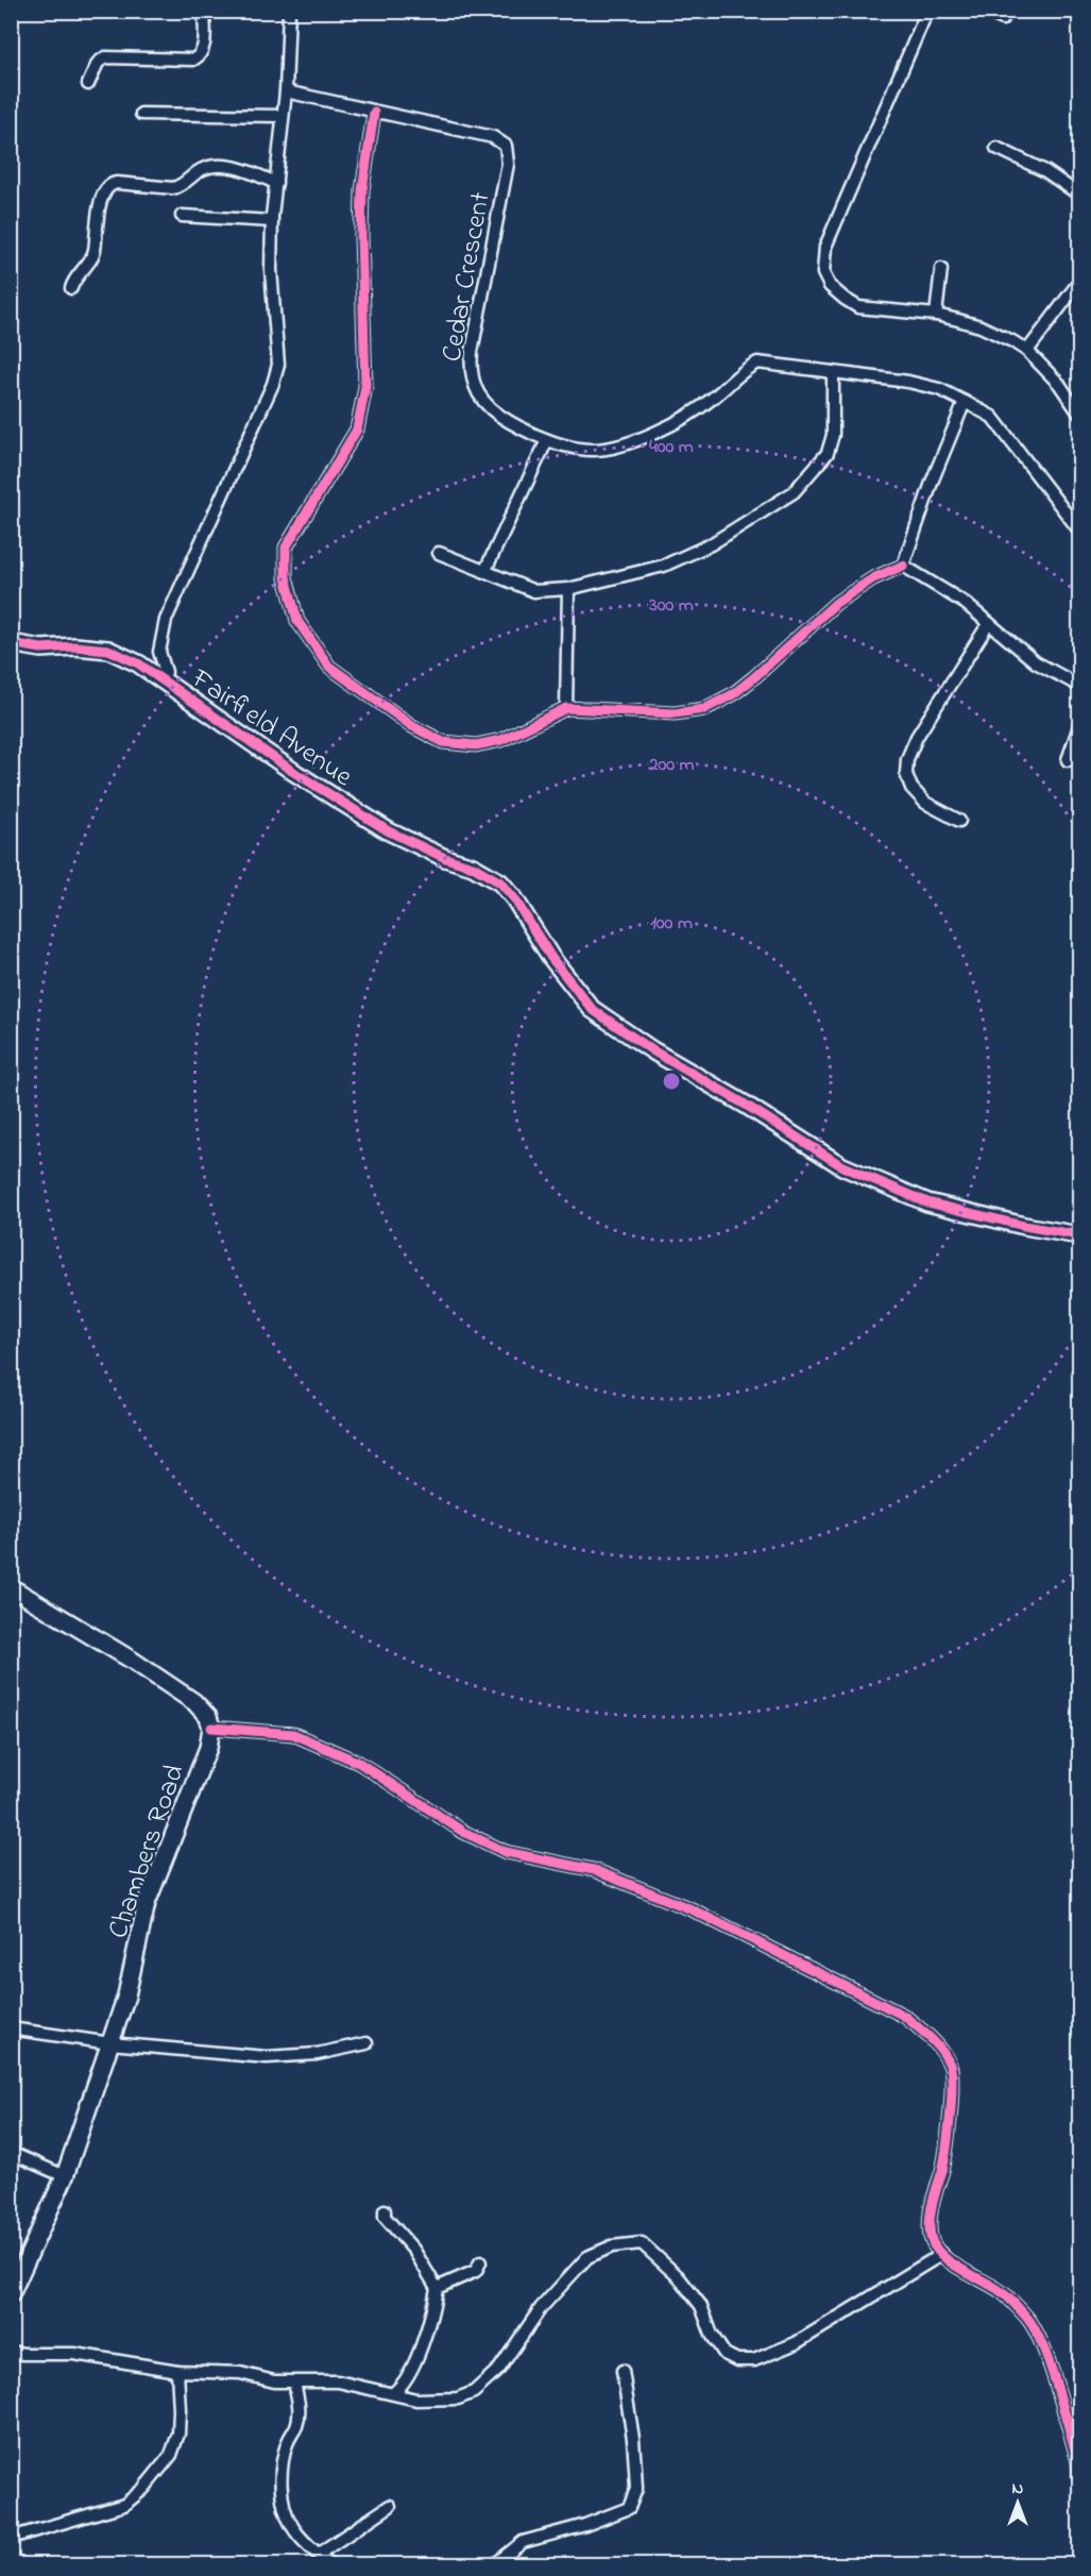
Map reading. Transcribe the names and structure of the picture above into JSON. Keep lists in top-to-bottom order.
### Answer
{
  "streets": {
    "street": ["Cedar Crescent", "Fairfield Avenue", "Chambers Road"]
  },
  "north": "top",
  "rings": [
    "400 m",
    "300 m",
    "200 m",
    "100 m"
  ]
}
